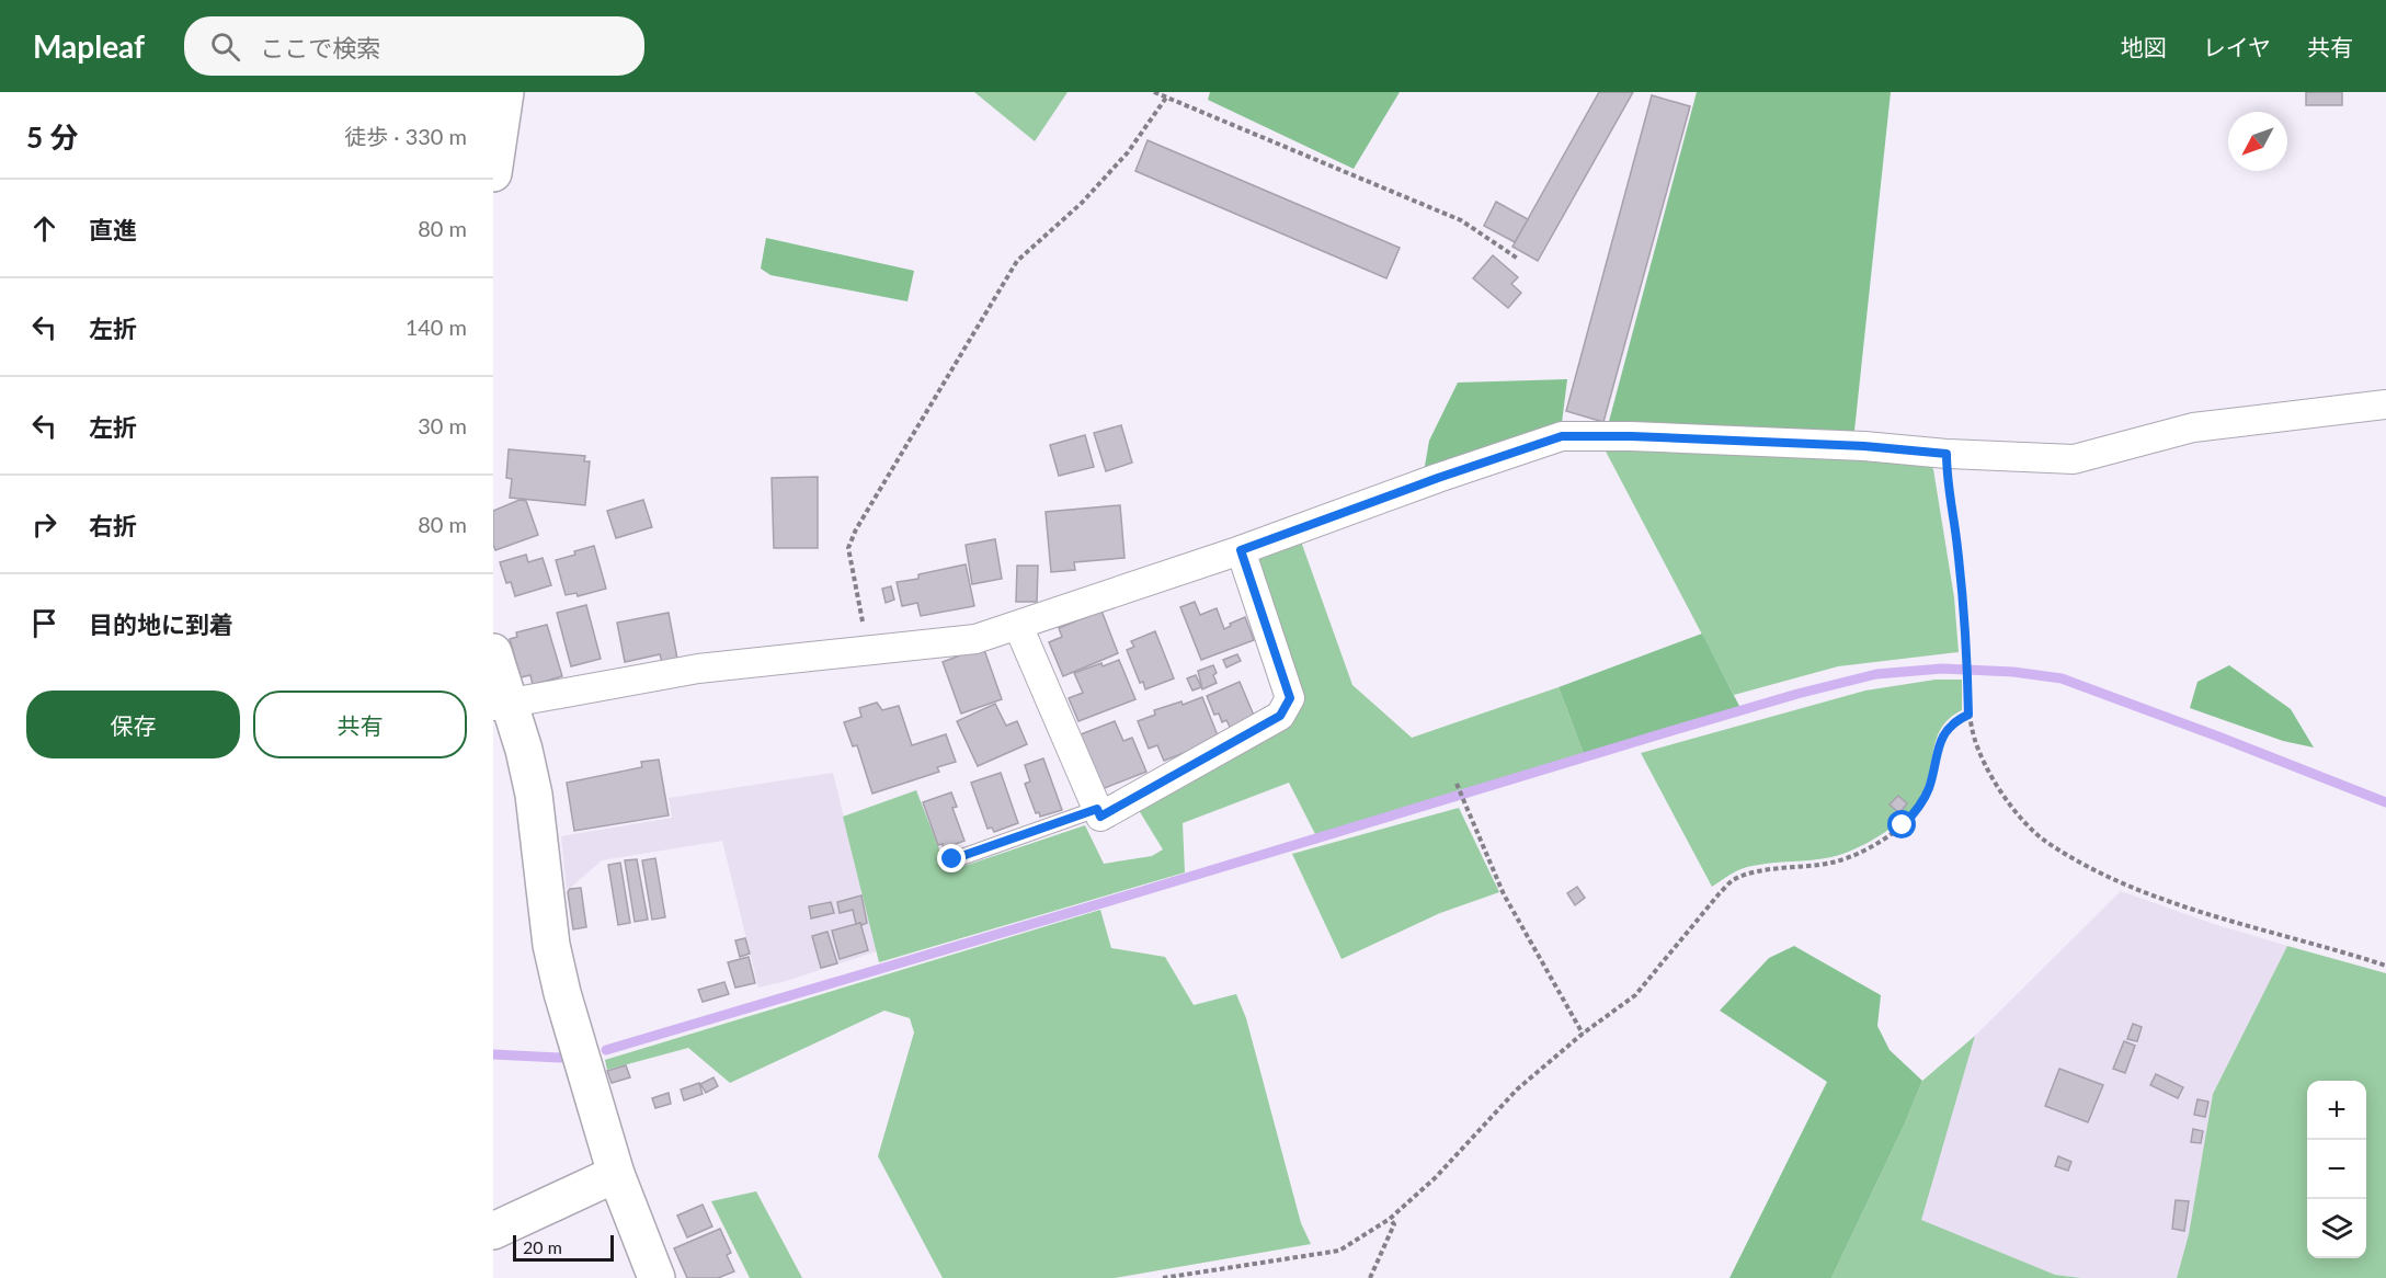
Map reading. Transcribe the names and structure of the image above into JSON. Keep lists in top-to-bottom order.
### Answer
{
  "scale_bar": "20 m",
  "north": "bottom left",
  "page": {
    "header": "Mapleaf",
    "search": "ここで検索",
    "nav": ["地図", "レイヤ", "共有"],
    "heading": ["5 分", "徒歩 · 330 m"],
    "list": [
      ["直進", "80 m"],
      ["左折", "140 m"],
      ["左折", "30 m"],
      ["右折", "80 m"],
      "目的地に到着"
    ],
    "buttons": ["保存", "共有"],
    "map_buttons": ["+", "−"],
    "scale": "20 m"
  }
}
